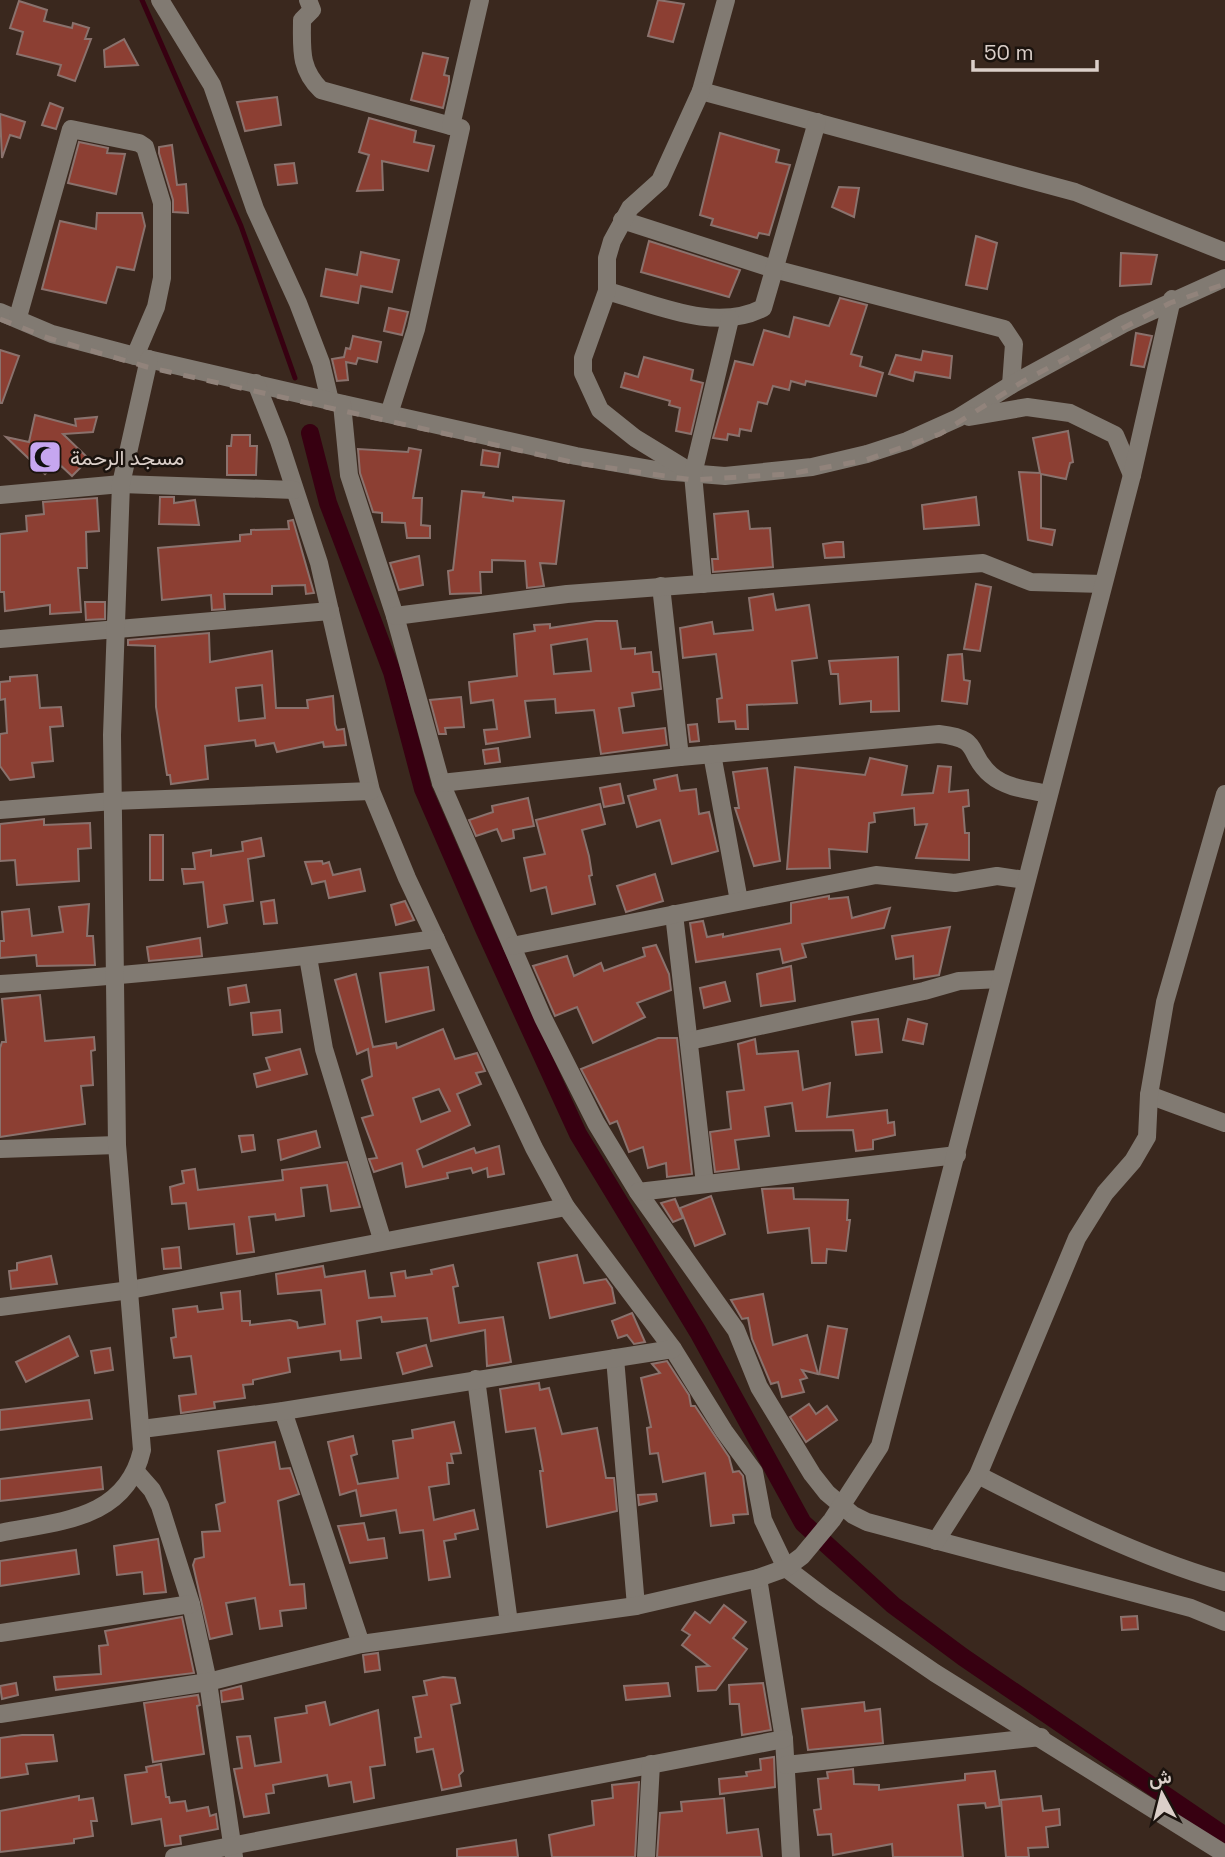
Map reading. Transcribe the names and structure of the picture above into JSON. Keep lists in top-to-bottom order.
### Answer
{
  "places": {
    "mosque": ["مسجد الرحمة"]
  },
  "scale_bar": "50 m",
  "north": "top"
}
